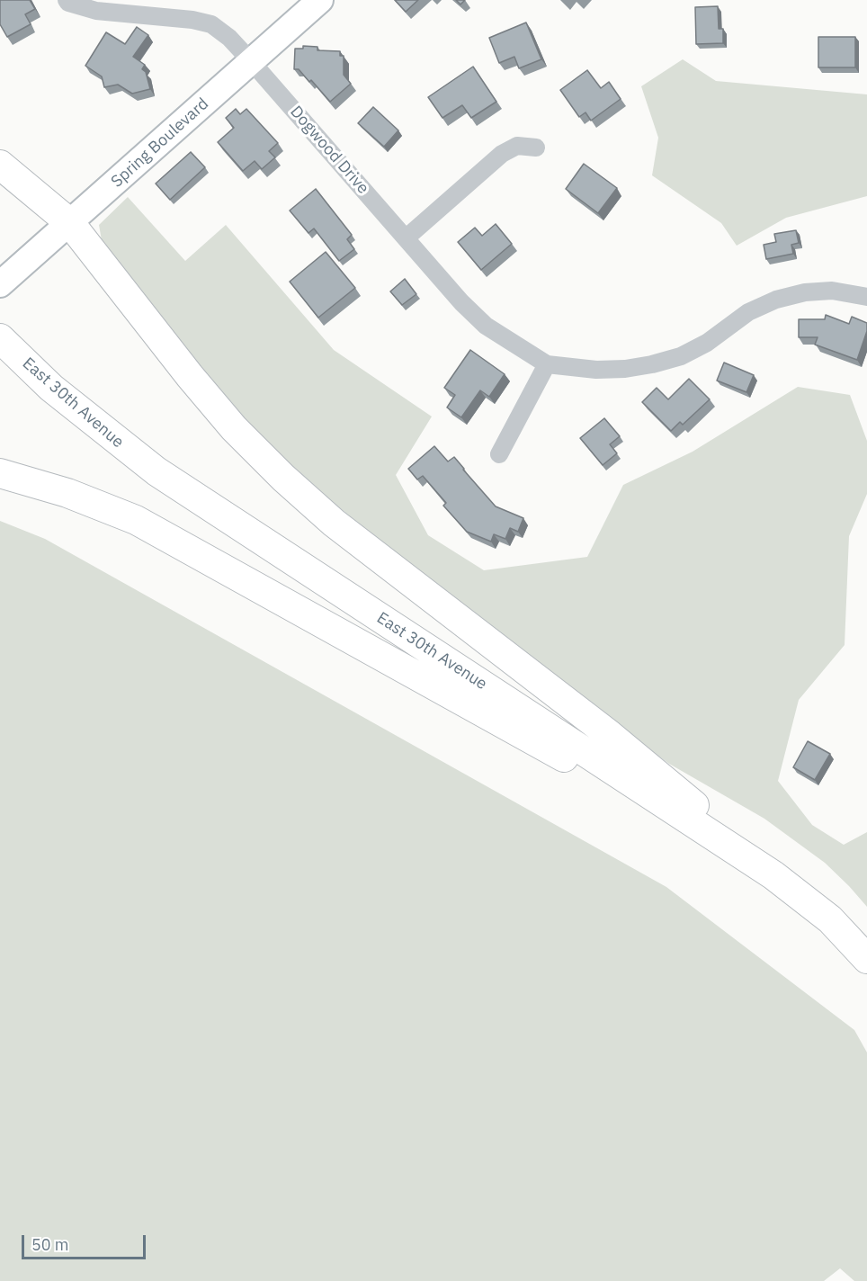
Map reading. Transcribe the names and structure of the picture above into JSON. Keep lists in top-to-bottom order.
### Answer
{
  "streets": {
    "main road": ["East 30th Avenue"],
    "street": ["Spring Boulevard", "Dogwood Drive"]
  },
  "crossings": [
    ["Spring Boulevard", "Dogwood Drive"]
  ],
  "scale_bar": "50 m"
}
